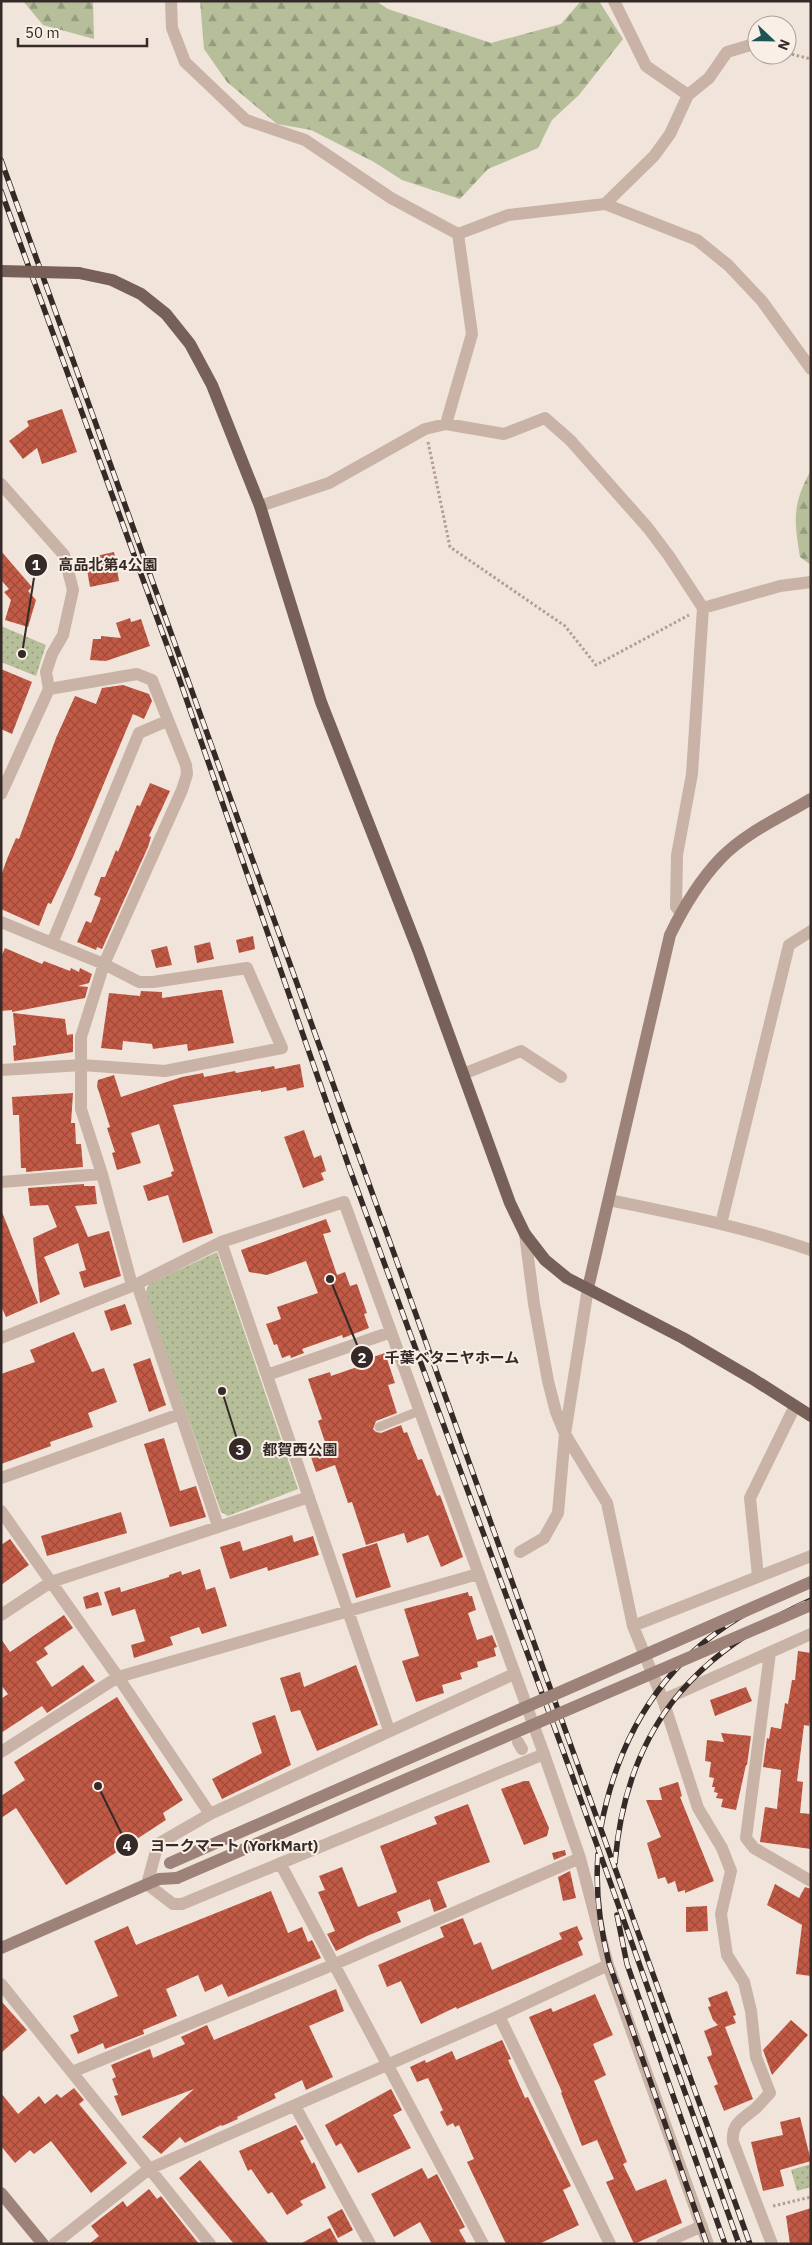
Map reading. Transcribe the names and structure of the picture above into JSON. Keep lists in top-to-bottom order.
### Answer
{
  "places": [
    "高品北第4公園",
    "千葉ベタニヤホーム",
    "都賀西公園",
    "ヨークマート (YorkMart)"
  ],
  "scale_bar": "50 m",
  "north": "right"
}
